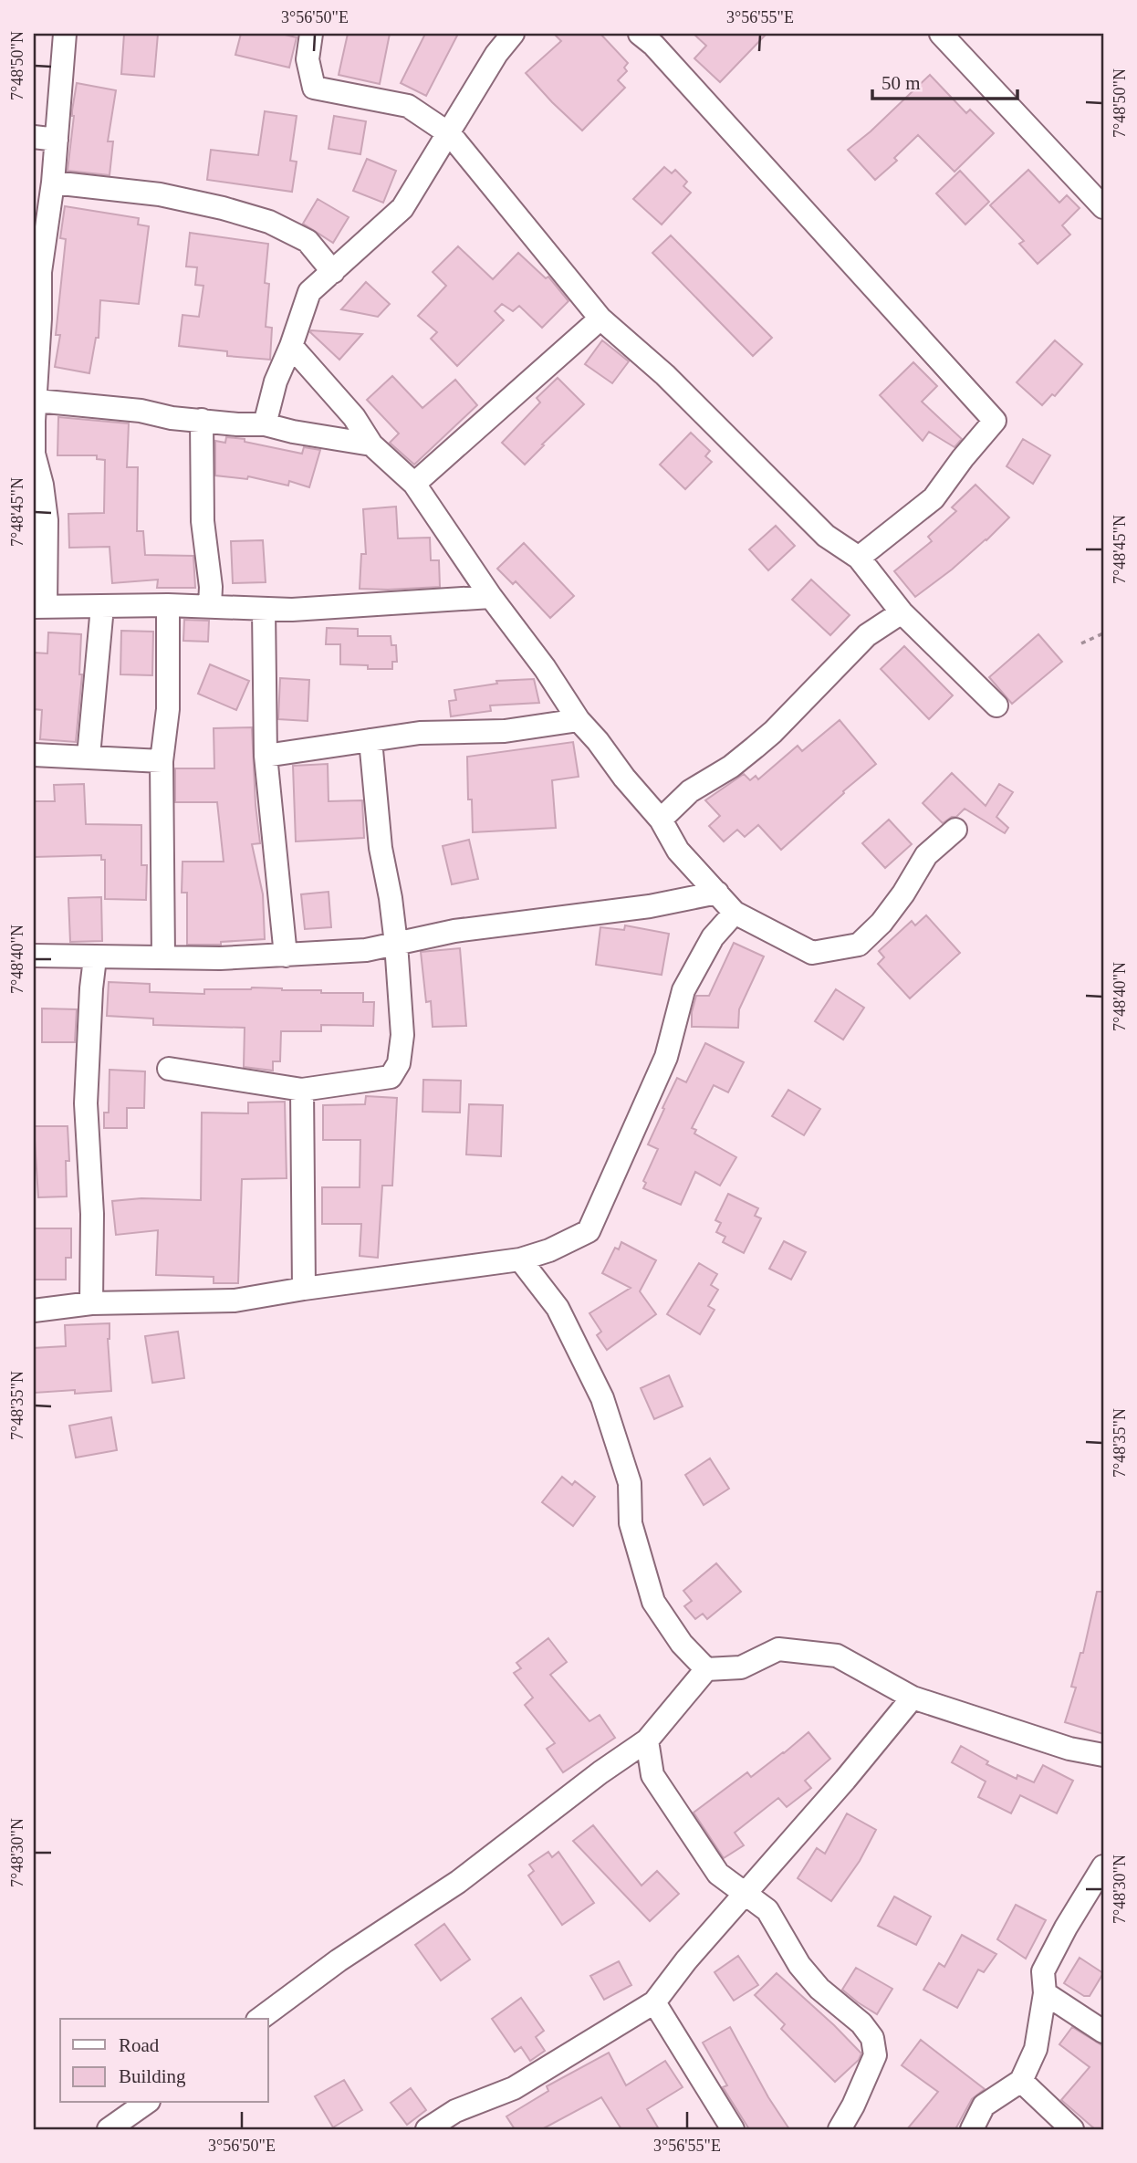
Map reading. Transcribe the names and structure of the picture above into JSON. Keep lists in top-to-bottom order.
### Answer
{
  "legend": ["Road", "Building"],
  "scale_bar": "50 m",
  "coordinates": [
    "3°56'50\"E",
    "3°56'55\"E",
    "7°48'50\"N",
    "7°48'45\"N",
    "7°48'40\"N",
    "7°48'35\"N",
    "7°48'30\"N"
  ]
}
